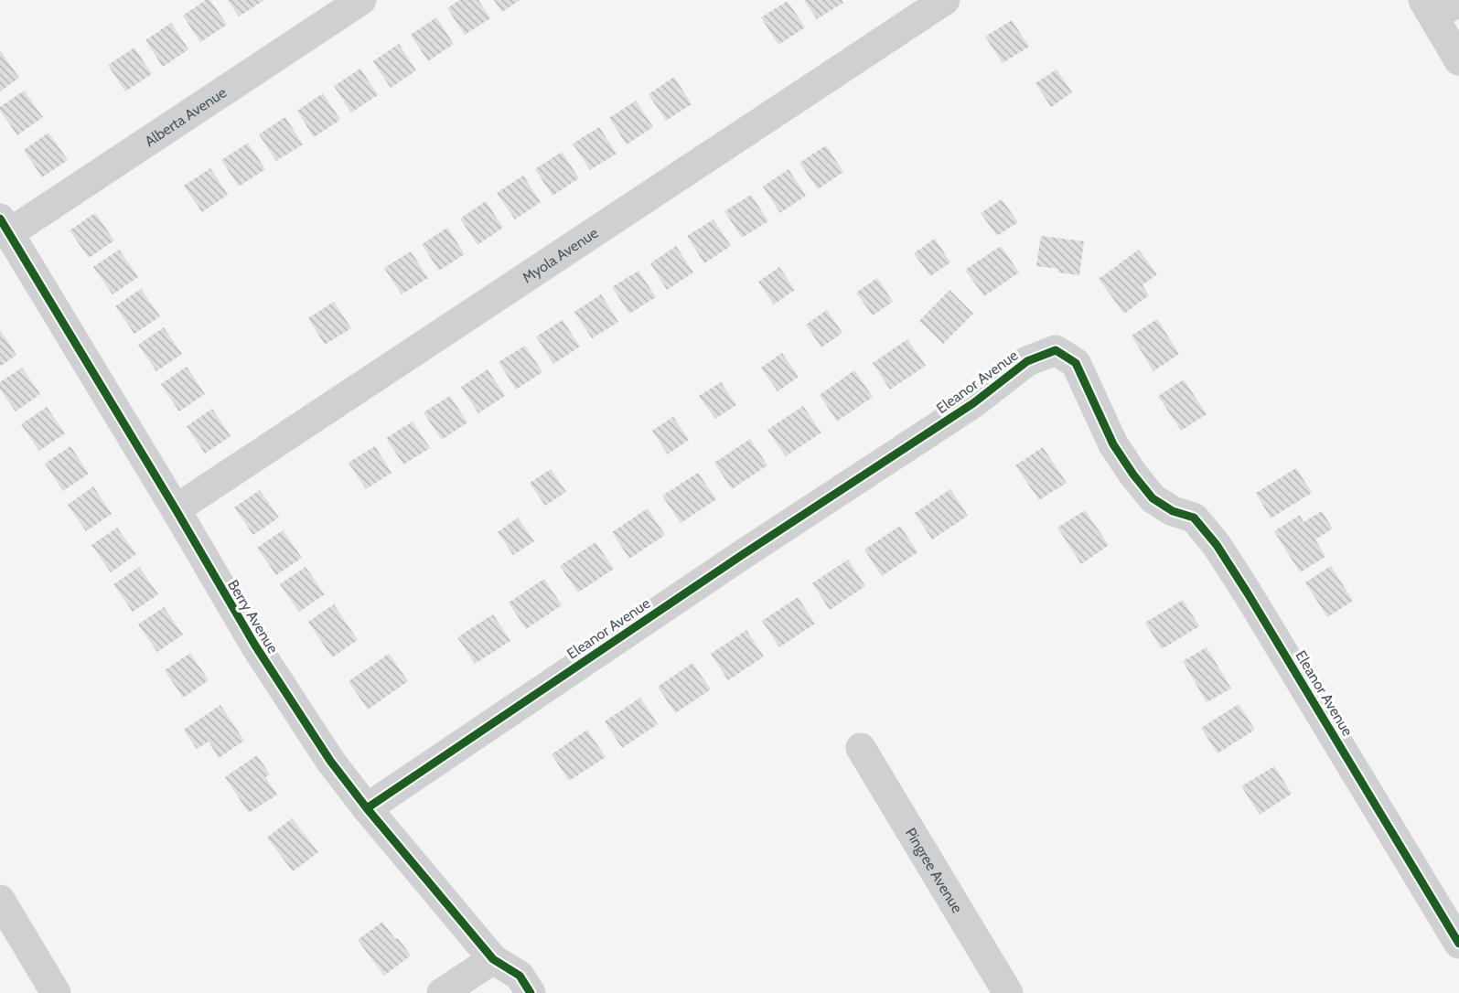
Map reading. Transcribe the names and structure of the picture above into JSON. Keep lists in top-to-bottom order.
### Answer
{
  "streets": {
    "street": [
      "Alberta Avenue",
      "Myola Avenue",
      "Eleanor Avenue",
      "Berry Avenue",
      "Pingree Avenue"
    ]
  },
  "crossings": [
    ["Alberta Avenue", "Berry Avenue"],
    ["Myola Avenue", "Berry Avenue"],
    ["Eleanor Avenue", "Berry Avenue"]
  ]
}
